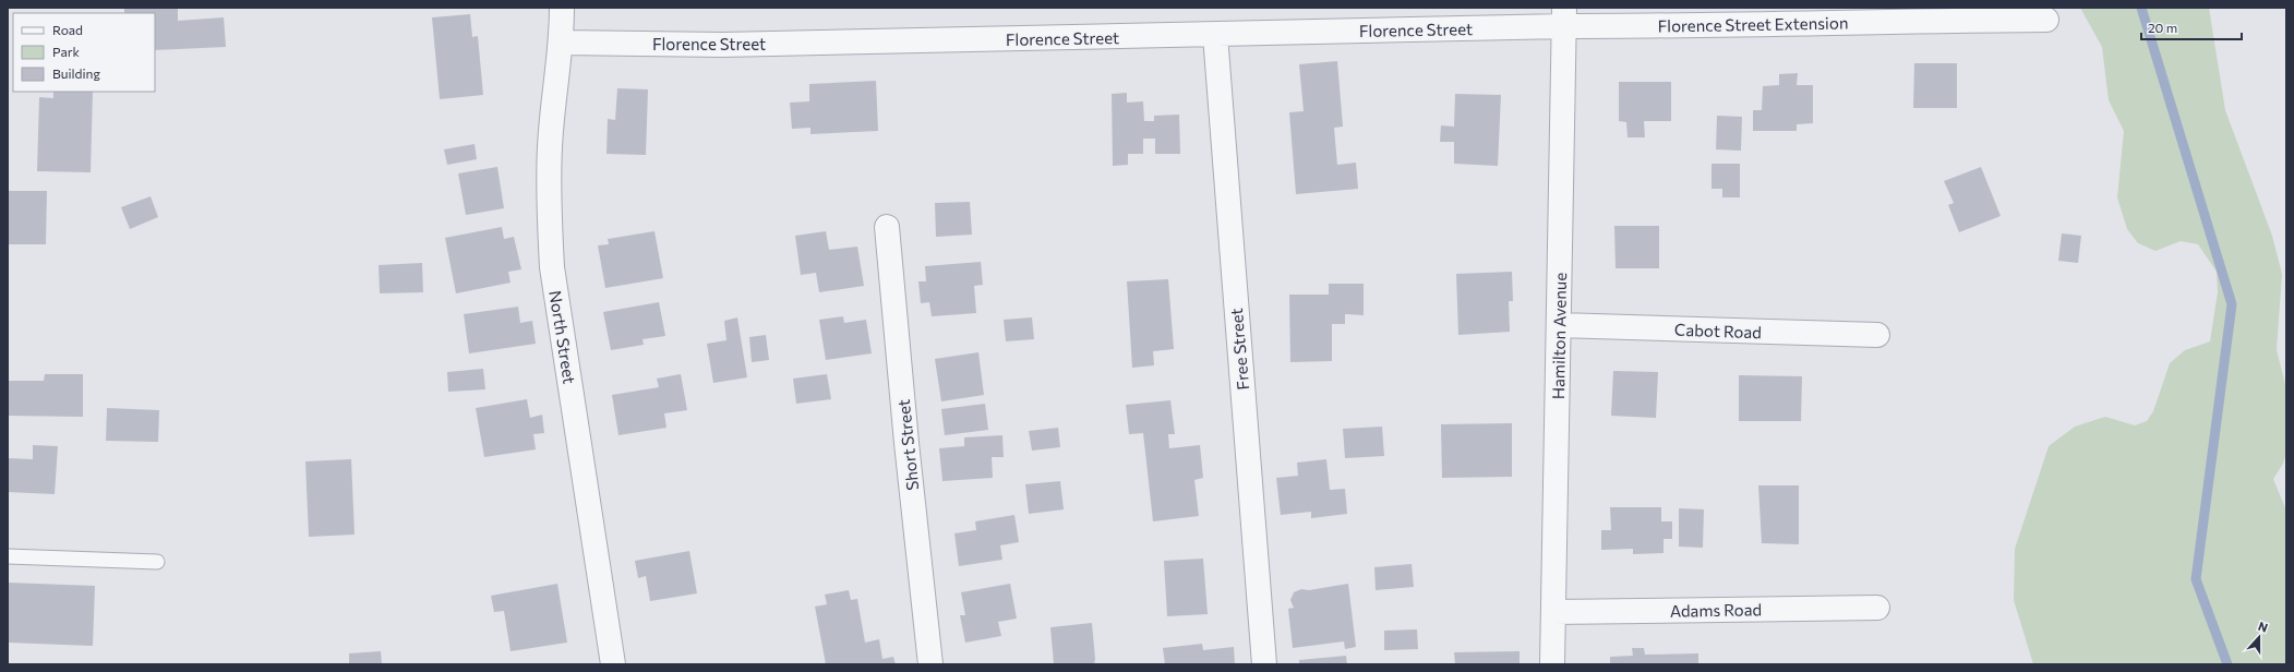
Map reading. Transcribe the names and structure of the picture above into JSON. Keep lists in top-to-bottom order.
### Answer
{
  "streets": {
    "street": [
      "Florence Street Extension",
      "Florence Street",
      "Cabot Road",
      "Hamilton Avenue",
      "North Street",
      "Free Street",
      "Short Street",
      "Adams Road"
    ]
  },
  "crossings": [
    ["Florence Street Extension", "Florence Street"],
    ["Florence Street Extension", "Hamilton Avenue"],
    ["Florence Street", "Hamilton Avenue"],
    ["Florence Street", "North Street"],
    ["Florence Street", "Free Street"],
    ["Cabot Road", "Hamilton Avenue"],
    ["Hamilton Avenue", "Adams Road"]
  ],
  "legend": ["Road", "Park", "Building"],
  "scale_bar": "20 m",
  "north": "top"
}
